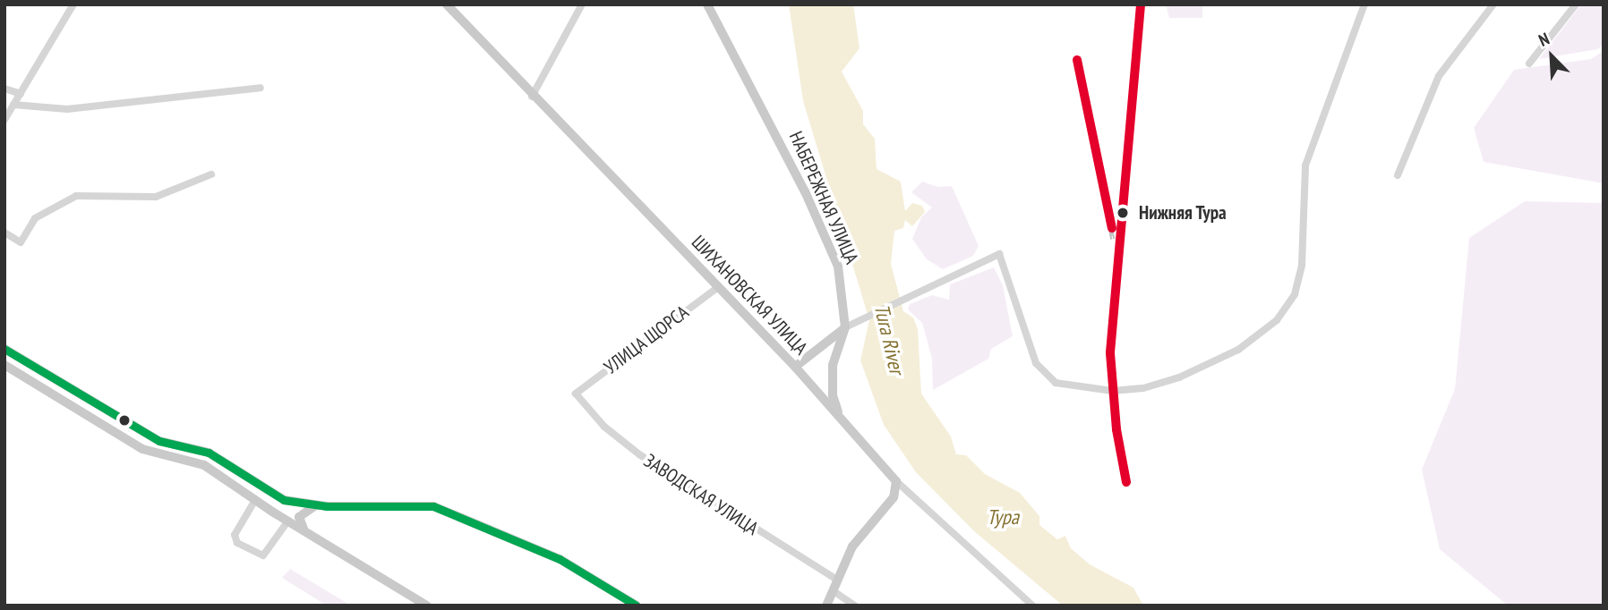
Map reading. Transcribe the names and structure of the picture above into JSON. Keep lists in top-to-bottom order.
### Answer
{
  "streets": {
    "main road": ["НАБЕРЕЖНАЯ УЛИЦА", "ШИХАНОВСКАЯ УЛИЦА"],
    "street": ["УЛИЦА ЩОРСА", "ЗАВОДСКАЯ УЛИЦА"]
  },
  "crossings": [
    ["НАБЕРЕЖНАЯ УЛИЦА", "ШИХАНОВСКАЯ УЛИЦА"],
    ["ШИХАНОВСКАЯ УЛИЦА", "УЛИЦА ЩОРСА"],
    ["УЛИЦА ЩОРСА", "ЗАВОДСКАЯ УЛИЦА"]
  ],
  "water": ["Tura River", "Тура"],
  "places": ["Нижняя Тура"],
  "north": "top left"
}
